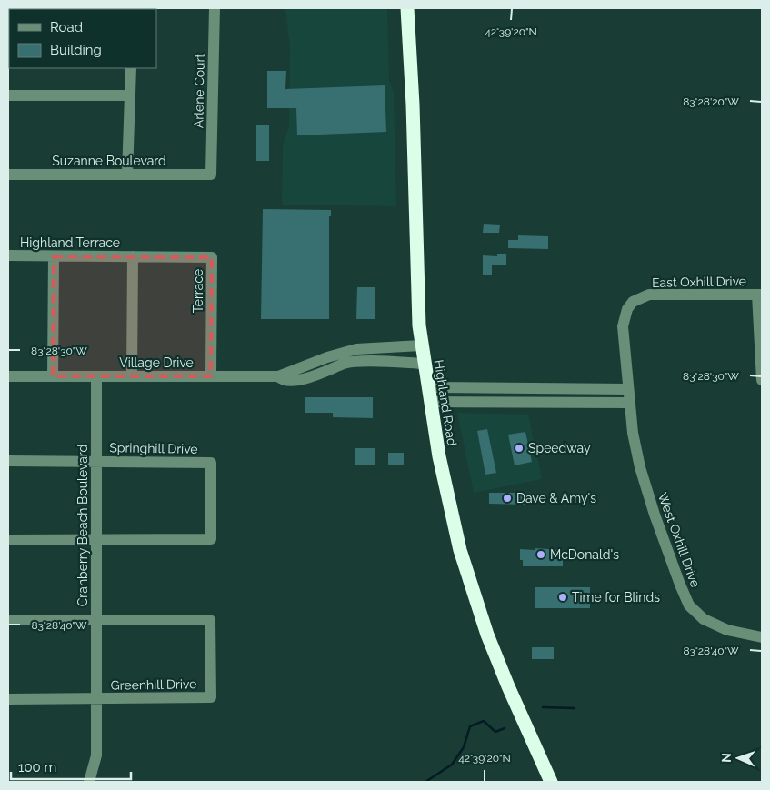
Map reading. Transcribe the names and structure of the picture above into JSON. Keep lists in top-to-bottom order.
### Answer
{
  "streets": {
    "highway": ["Highland Road"],
    "street": [
      "Arlene Court",
      "Suzanne Boulevard",
      "Highland Terrace",
      "East Oxhill Drive",
      "Terrace",
      "Village Drive",
      "Springhill Drive",
      "Cranberry Beach Boulevard",
      "West Oxhill Drive",
      "Greenhill Drive"
    ]
  },
  "crossings": [
    ["Arlene Court", "Suzanne Boulevard"],
    ["Highland Terrace", "Terrace"],
    ["East Oxhill Drive", "West Oxhill Drive"],
    ["Terrace", "Village Drive"],
    ["Village Drive", "Highland Road"],
    ["Village Drive", "Cranberry Beach Boulevard"],
    ["Springhill Drive", "Cranberry Beach Boulevard"],
    ["Cranberry Beach Boulevard", "Greenhill Drive"]
  ],
  "places": [
    "Speedway",
    "Dave & Amy's",
    "McDonald's",
    "Time for Blinds"
  ],
  "legend": ["Road", "Building"],
  "scale_bar": "100 m",
  "north": "left",
  "coordinates": [
    "42°39'20\"N",
    "83°28'20\"W",
    "83°28'30\"W",
    "83°28'40\"W"
  ]
}
